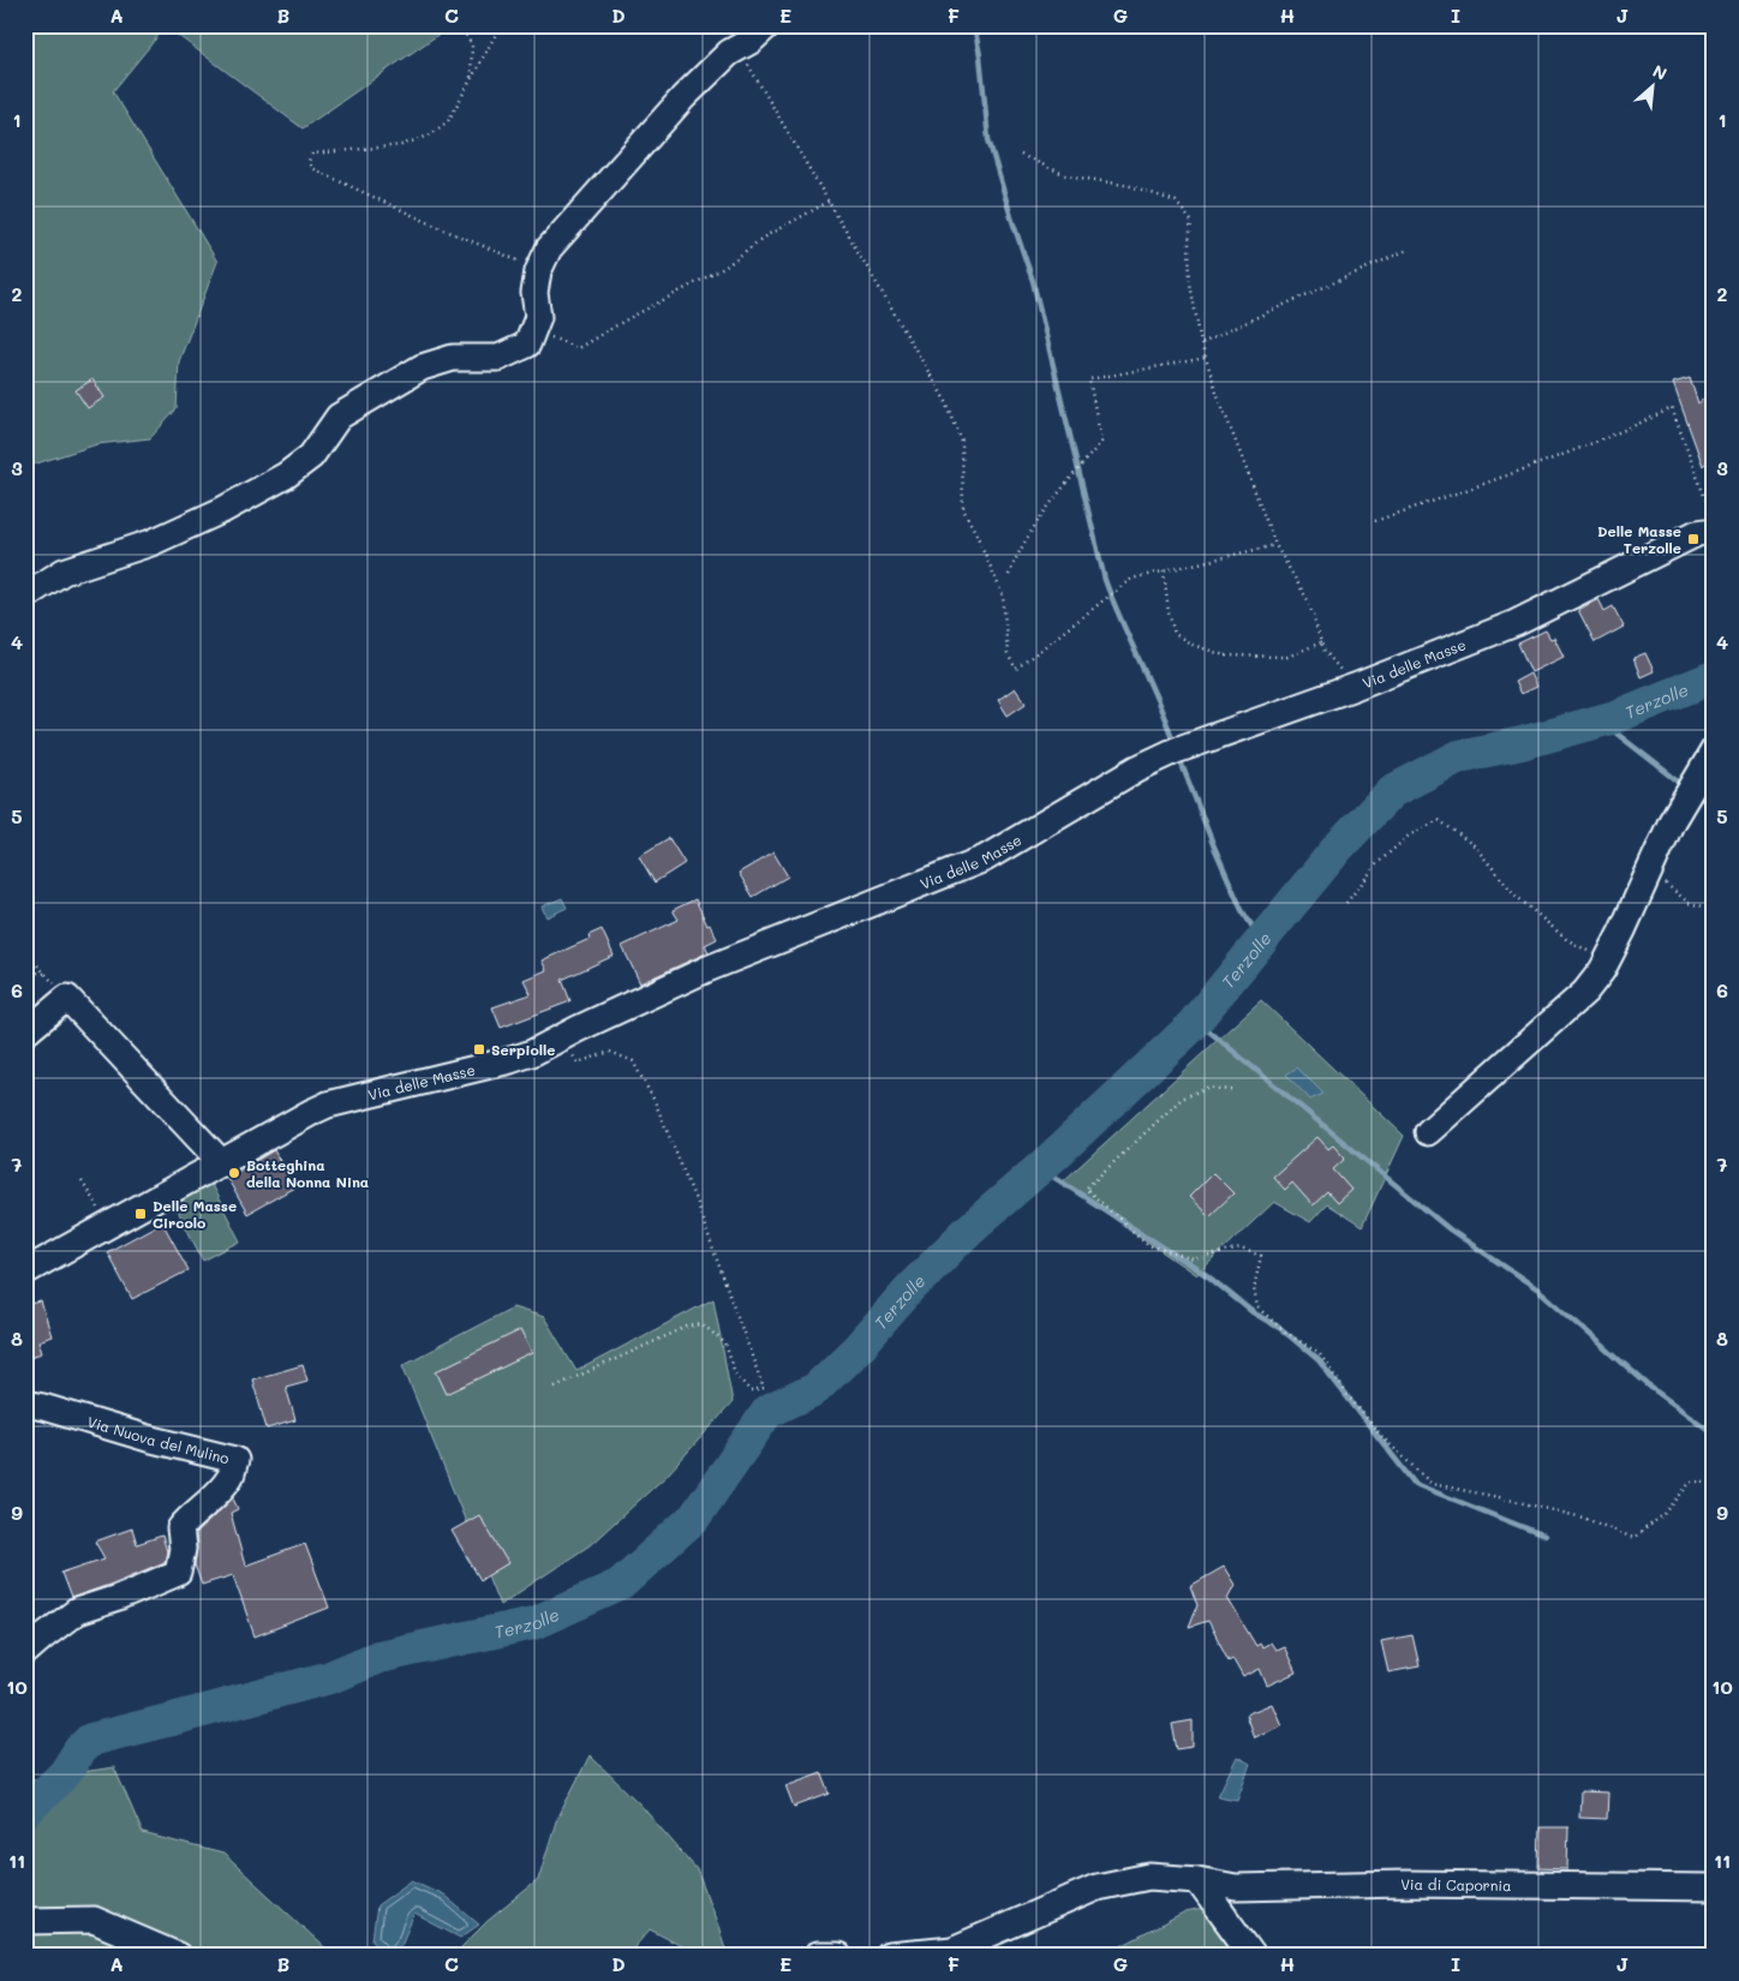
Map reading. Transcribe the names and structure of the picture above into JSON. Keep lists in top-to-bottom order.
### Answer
{
  "streets": {
    "street": ["Via delle Masse", "Via Nuova del Mulino", "Via di Capornia"]
  },
  "water": ["Terzolle"],
  "places": {
    "transit": ["Delle Masse Terzolle", "Serpiolle", "Delle Masse Circolo"],
    "other": ["Botteghina della Nonna Nina"]
  },
  "north": "top right",
  "grid": {
    "columns": [
      "A",
      "B",
      "C",
      "D",
      "E",
      "F",
      "G",
      "H",
      "I",
      "J"
    ],
    "rows": [
      "1",
      "2",
      "3",
      "4",
      "5",
      "6",
      "7",
      "8",
      "9",
      "10",
      "11"
    ]
  }
}
